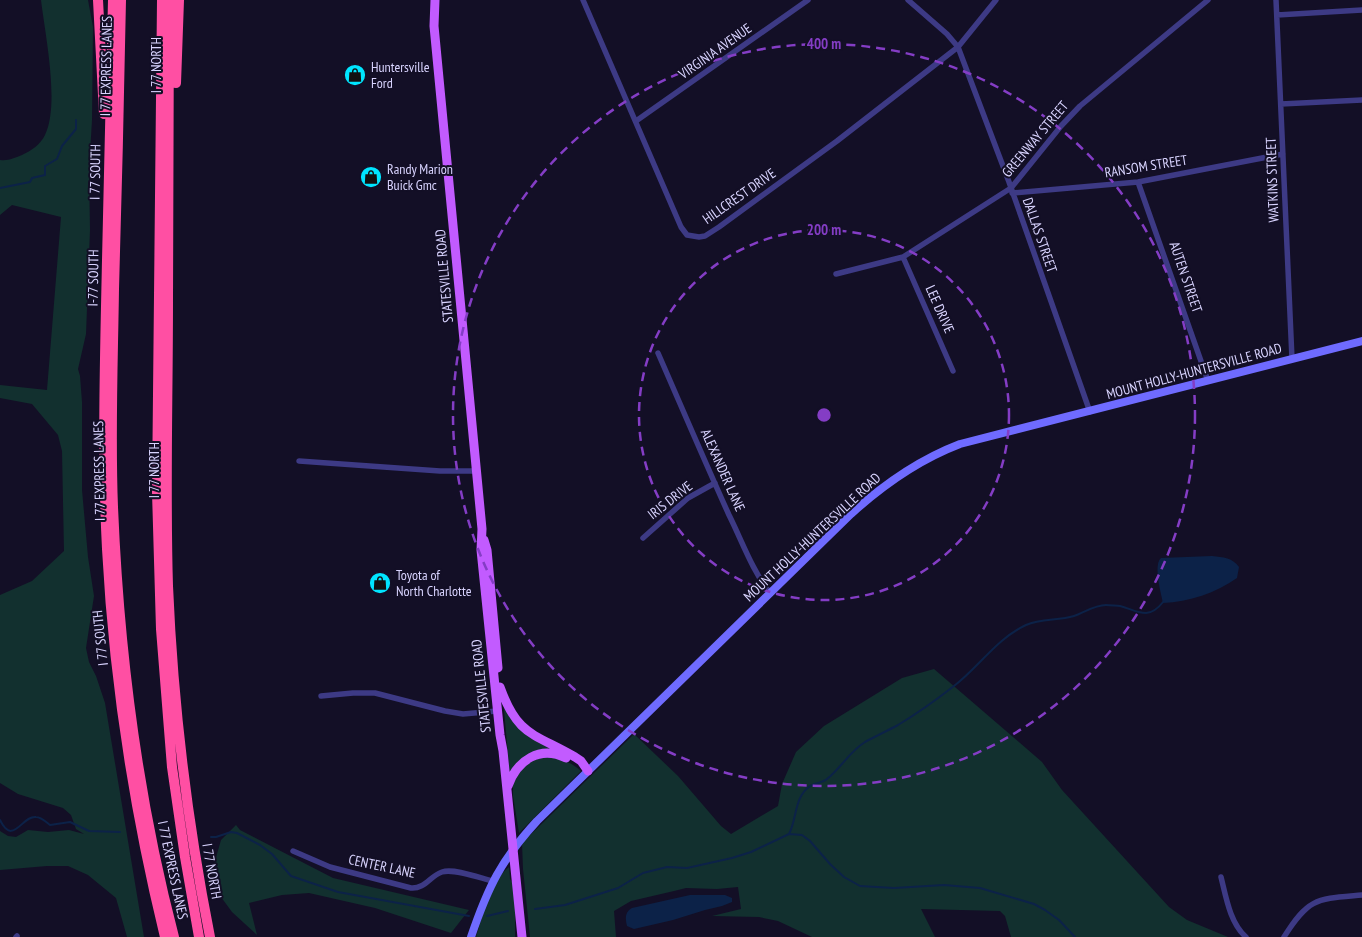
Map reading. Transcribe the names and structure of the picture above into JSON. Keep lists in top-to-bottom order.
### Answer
{
  "streets": {
    "highway": [
      "I 77 NORTH",
      "I 77 EXPRESS LANES",
      "I 77 SOUTH",
      "I-77 SOUTH"
    ],
    "main road": ["STATESVILLE ROAD", "MOUNT HOLLY-HUNTERSVILLE ROAD"],
    "street": [
      "VIRGINIA AVENUE",
      "GREENWAY STREET",
      "RANSOM STREET",
      "WATKINS STREET",
      "HILLCREST DRIVE",
      "DALLAS STREET",
      "AUTEN STREET",
      "LEE DRIVE",
      "ALEXANDER LANE",
      "IRIS DRIVE",
      "CENTER LANE"
    ]
  },
  "crossings": [
    ["VIRGINIA AVENUE", "HILLCREST DRIVE"],
    ["GREENWAY STREET", "RANSOM STREET"],
    ["GREENWAY STREET", "DALLAS STREET"],
    ["GREENWAY STREET", "LEE DRIVE"],
    ["RANSOM STREET", "WATKINS STREET"],
    ["RANSOM STREET", "DALLAS STREET"],
    ["RANSOM STREET", "AUTEN STREET"],
    ["I 77 SOUTH", "I-77 SOUTH"],
    ["WATKINS STREET", "MOUNT HOLLY-HUNTERSVILLE ROAD"],
    ["HILLCREST DRIVE", "DALLAS STREET"],
    ["DALLAS STREET", "MOUNT HOLLY-HUNTERSVILLE ROAD"],
    ["AUTEN STREET", "MOUNT HOLLY-HUNTERSVILLE ROAD"],
    ["MOUNT HOLLY-HUNTERSVILLE ROAD", "ALEXANDER LANE"],
    ["MOUNT HOLLY-HUNTERSVILLE ROAD", "CENTER LANE"],
    ["ALEXANDER LANE", "IRIS DRIVE"]
  ],
  "places": {
    "shop": ["Huntersville Ford", "Randy Marion Buick Gmc", "Toyota of North Charlotte"]
  },
  "rings": ["400 m", "200 m"]
}
